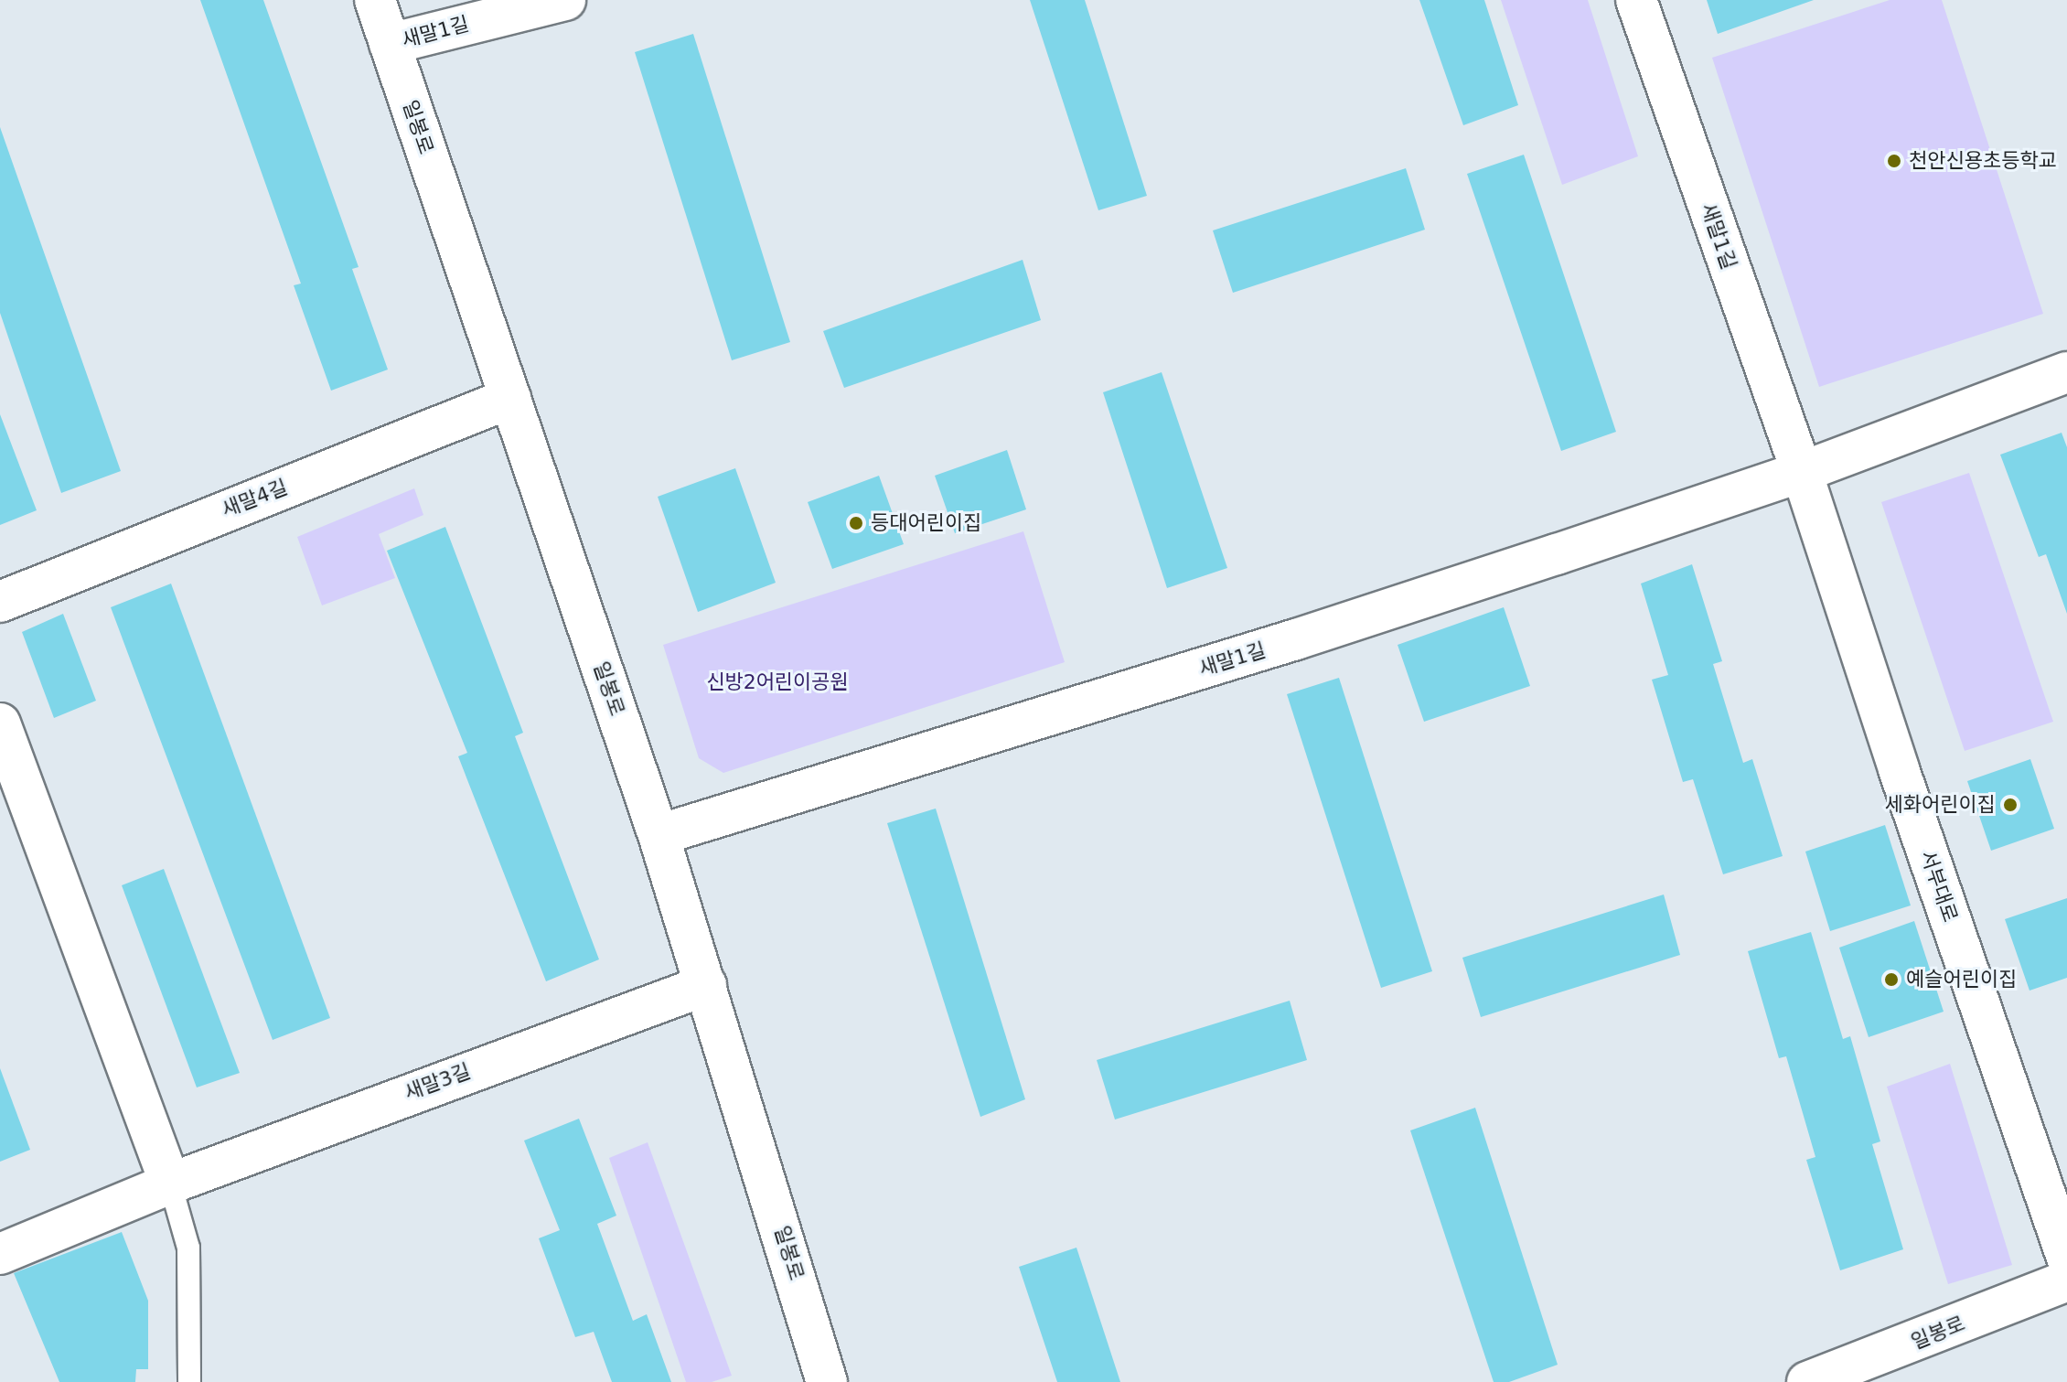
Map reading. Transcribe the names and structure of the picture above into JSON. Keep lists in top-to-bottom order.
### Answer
{
  "streets": {
    "street": [
      "새말1길",
      "일봉로",
      "새말4길",
      "서부대로",
      "새말3길"
    ]
  },
  "crossings": [
    ["새말1길", "일봉로"],
    ["새말1길", "서부대로"],
    ["일봉로", "새말4길"],
    ["일봉로", "새말3길"]
  ],
  "parks": ["신방2어린이공원"],
  "places": [
    "천안신용초등학교",
    "등대어린이집",
    "세화어린이집",
    "예슬어린이집"
  ]
}
